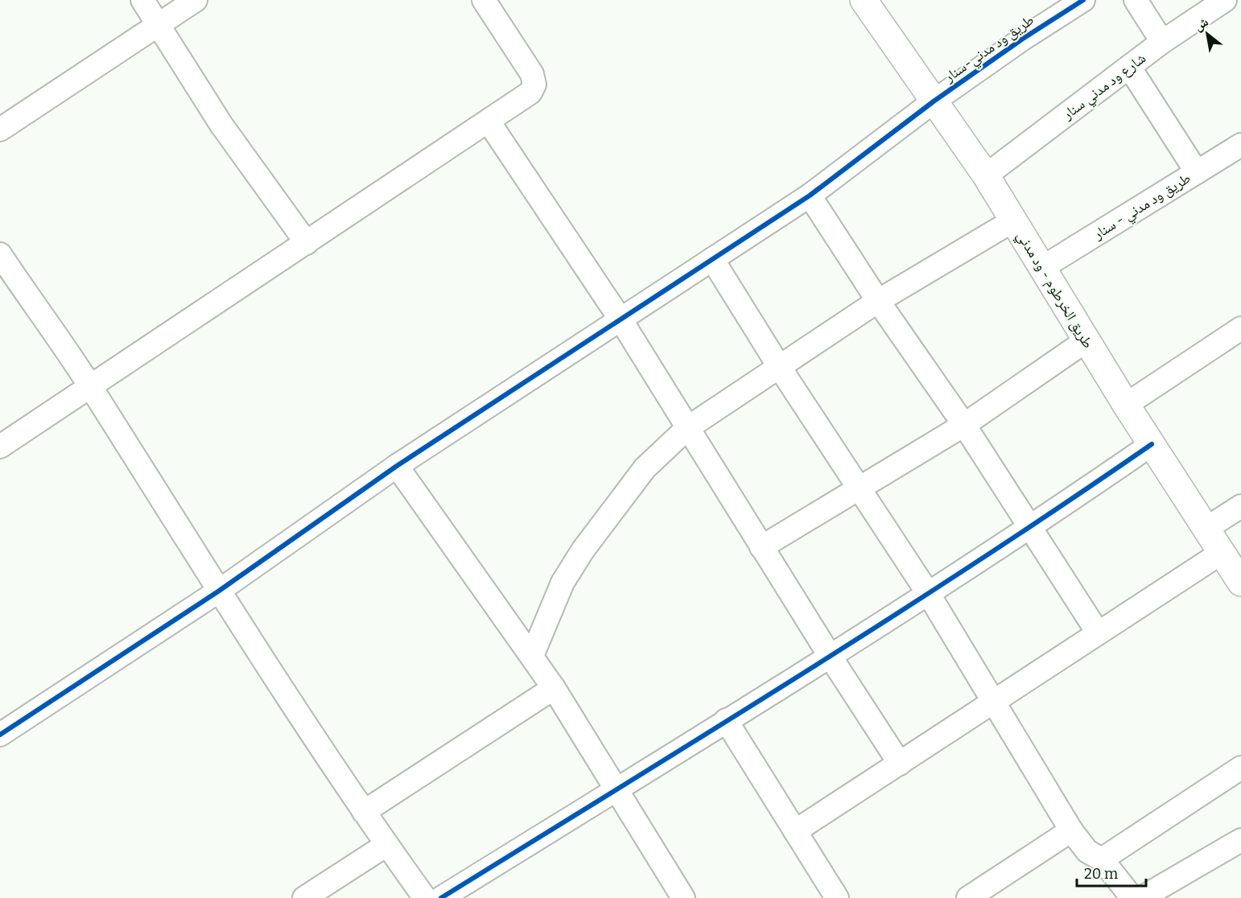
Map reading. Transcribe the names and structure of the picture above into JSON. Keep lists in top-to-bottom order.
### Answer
{
  "streets": {
    "street": [
      "طريق ود مدني-سنار",
      "شارع ود مدني سنار",
      "طريق ود مدني - سنار",
      "طريق الخرطوم - ود مدني"
    ]
  },
  "crossings": [
    ["طريق ود مدني-سنار", "طريق الخرطوم - ود مدني"],
    ["شارع ود مدني سنار", "طريق الخرطوم - ود مدني"],
    ["طريق ود مدني - سنار", "طريق الخرطوم - ود مدني"]
  ],
  "scale_bar": "20 m",
  "north": "top left"
}
